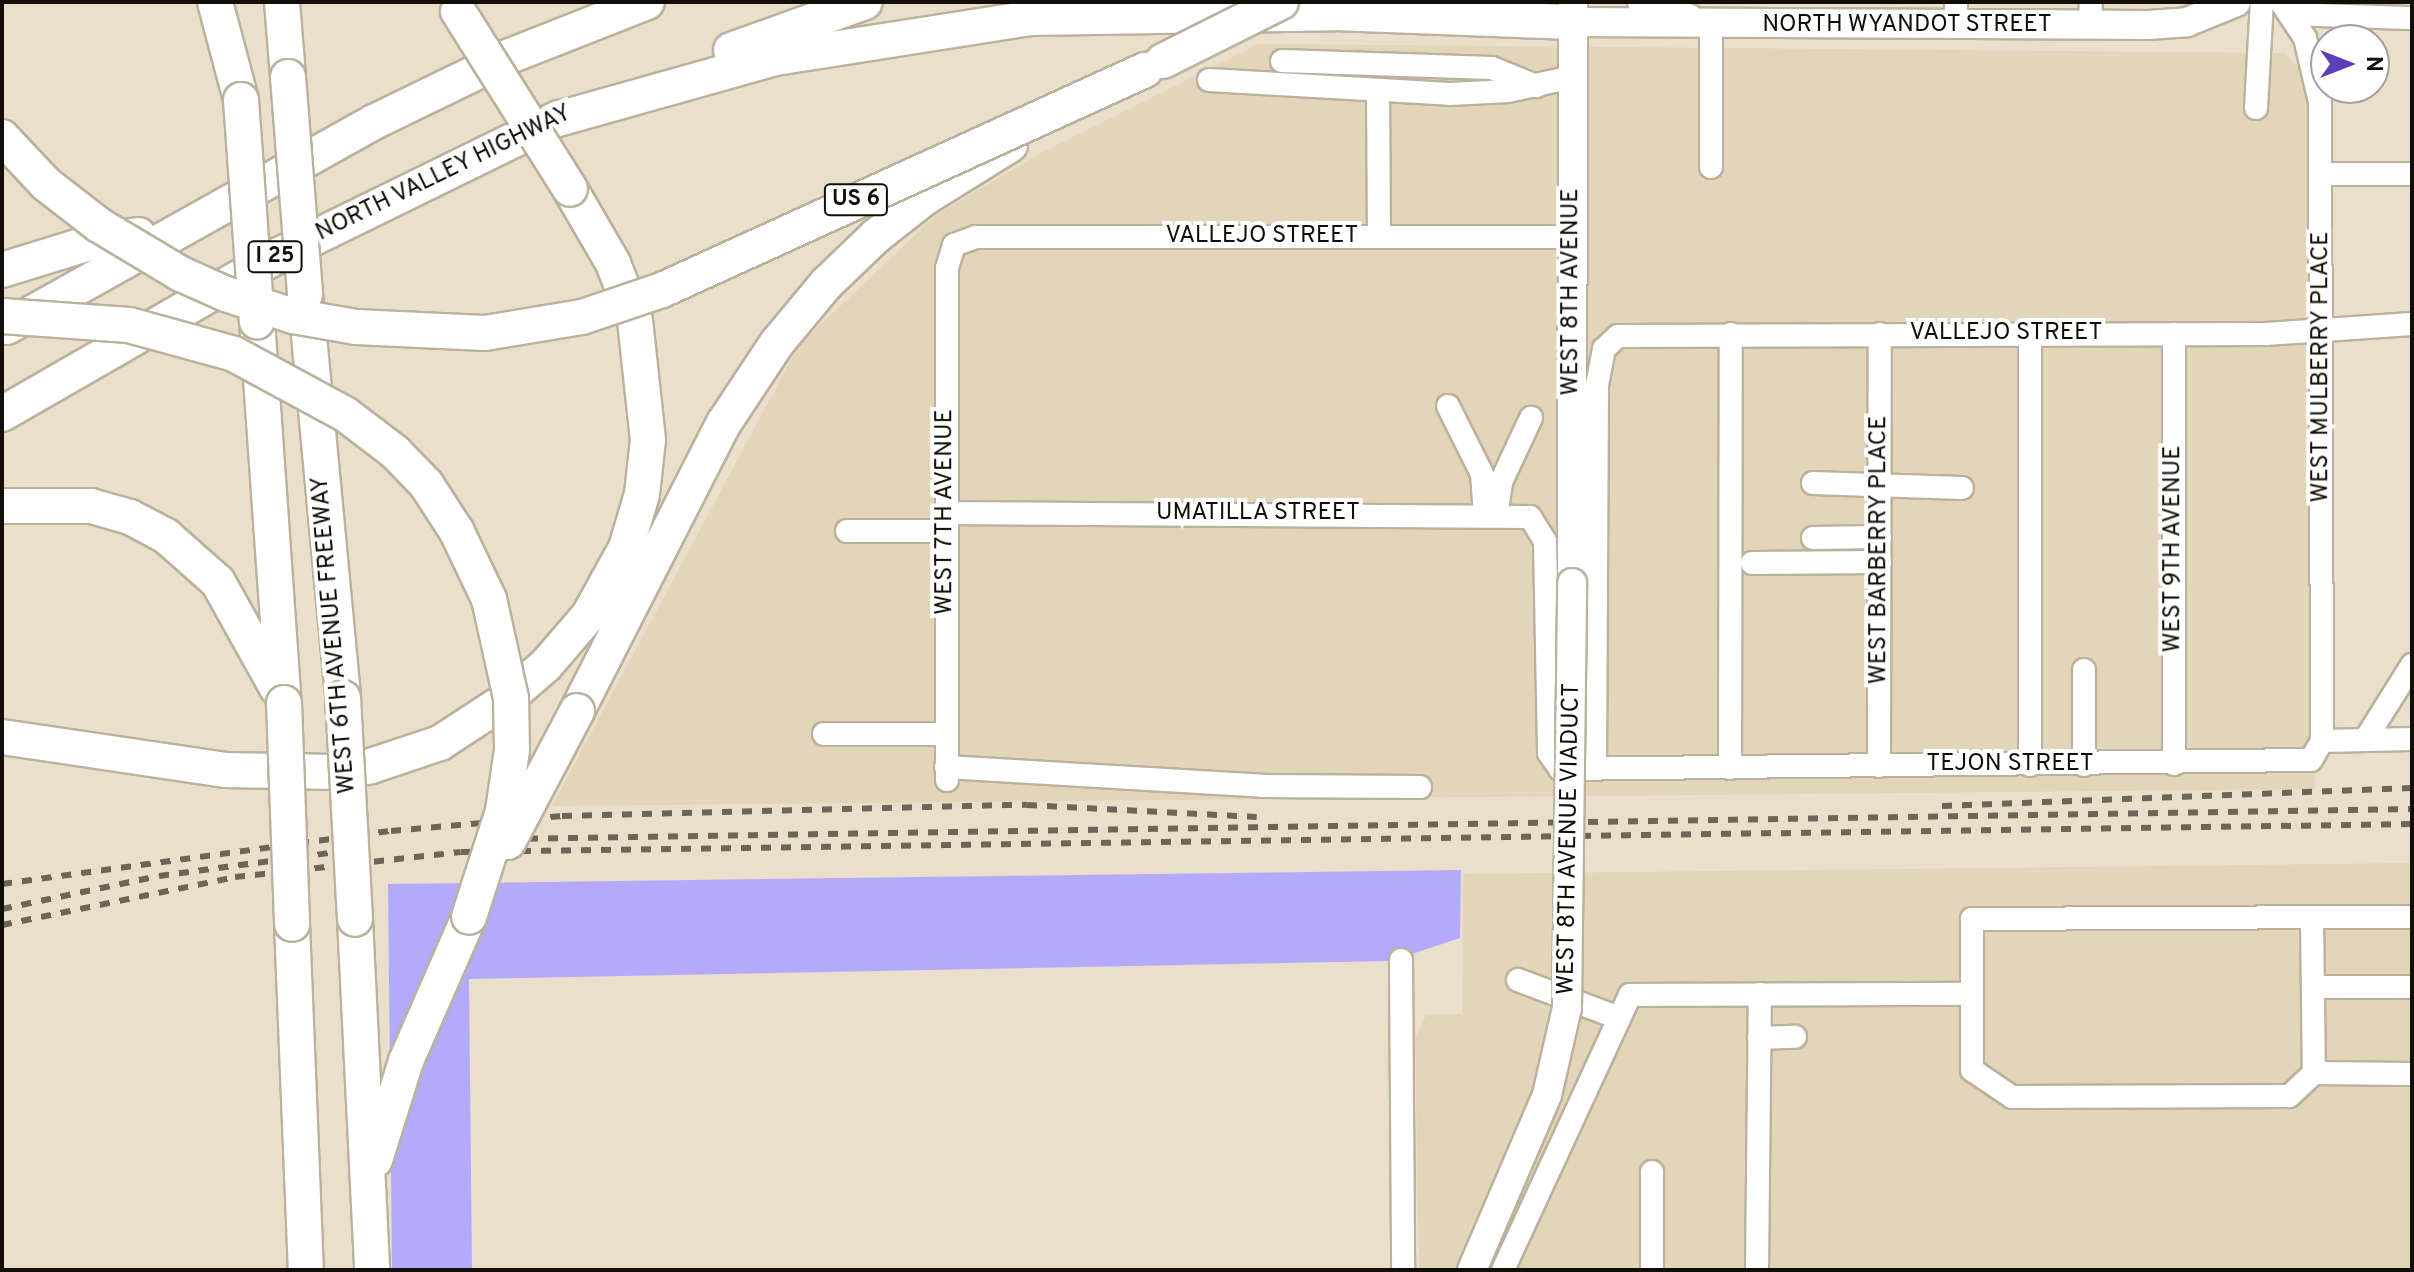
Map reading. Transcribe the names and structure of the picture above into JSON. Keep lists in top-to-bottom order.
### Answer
{
  "streets": {
    "highway": [
      "NORTH VALLEY HIGHWAY",
      "US 6",
      "I 25",
      "WEST 6TH AVENUE FREEWAY"
    ],
    "main road": ["NORTH WYANDOT STREET", "WEST 8TH AVENUE", "WEST 8TH AVENUE VIADUCT"],
    "street": [
      "VALLEJO STREET",
      "WEST MULBERRY PLACE",
      "WEST 7TH AVENUE",
      "UMATILLA STREET",
      "WEST 9TH AVENUE",
      "WEST BARBERRY PLACE",
      "TEJON STREET"
    ]
  },
  "crossings": [
    ["NORTH WYANDOT STREET", "WEST 8TH AVENUE"],
    ["VALLEJO STREET", "WEST 8TH AVENUE"],
    ["VALLEJO STREET", "WEST MULBERRY PLACE"],
    ["VALLEJO STREET", "WEST 7TH AVENUE"],
    ["VALLEJO STREET", "WEST 9TH AVENUE"],
    ["VALLEJO STREET", "WEST BARBERRY PLACE"],
    ["WEST 8TH AVENUE", "TEJON STREET"],
    ["WEST 8TH AVENUE", "WEST 8TH AVENUE VIADUCT"],
    ["WEST MULBERRY PLACE", "TEJON STREET"],
    ["WEST 7TH AVENUE", "UMATILLA STREET"],
    ["UMATILLA STREET", "TEJON STREET"],
    ["WEST 9TH AVENUE", "TEJON STREET"],
    ["WEST BARBERRY PLACE", "TEJON STREET"]
  ],
  "north": "right"
}
